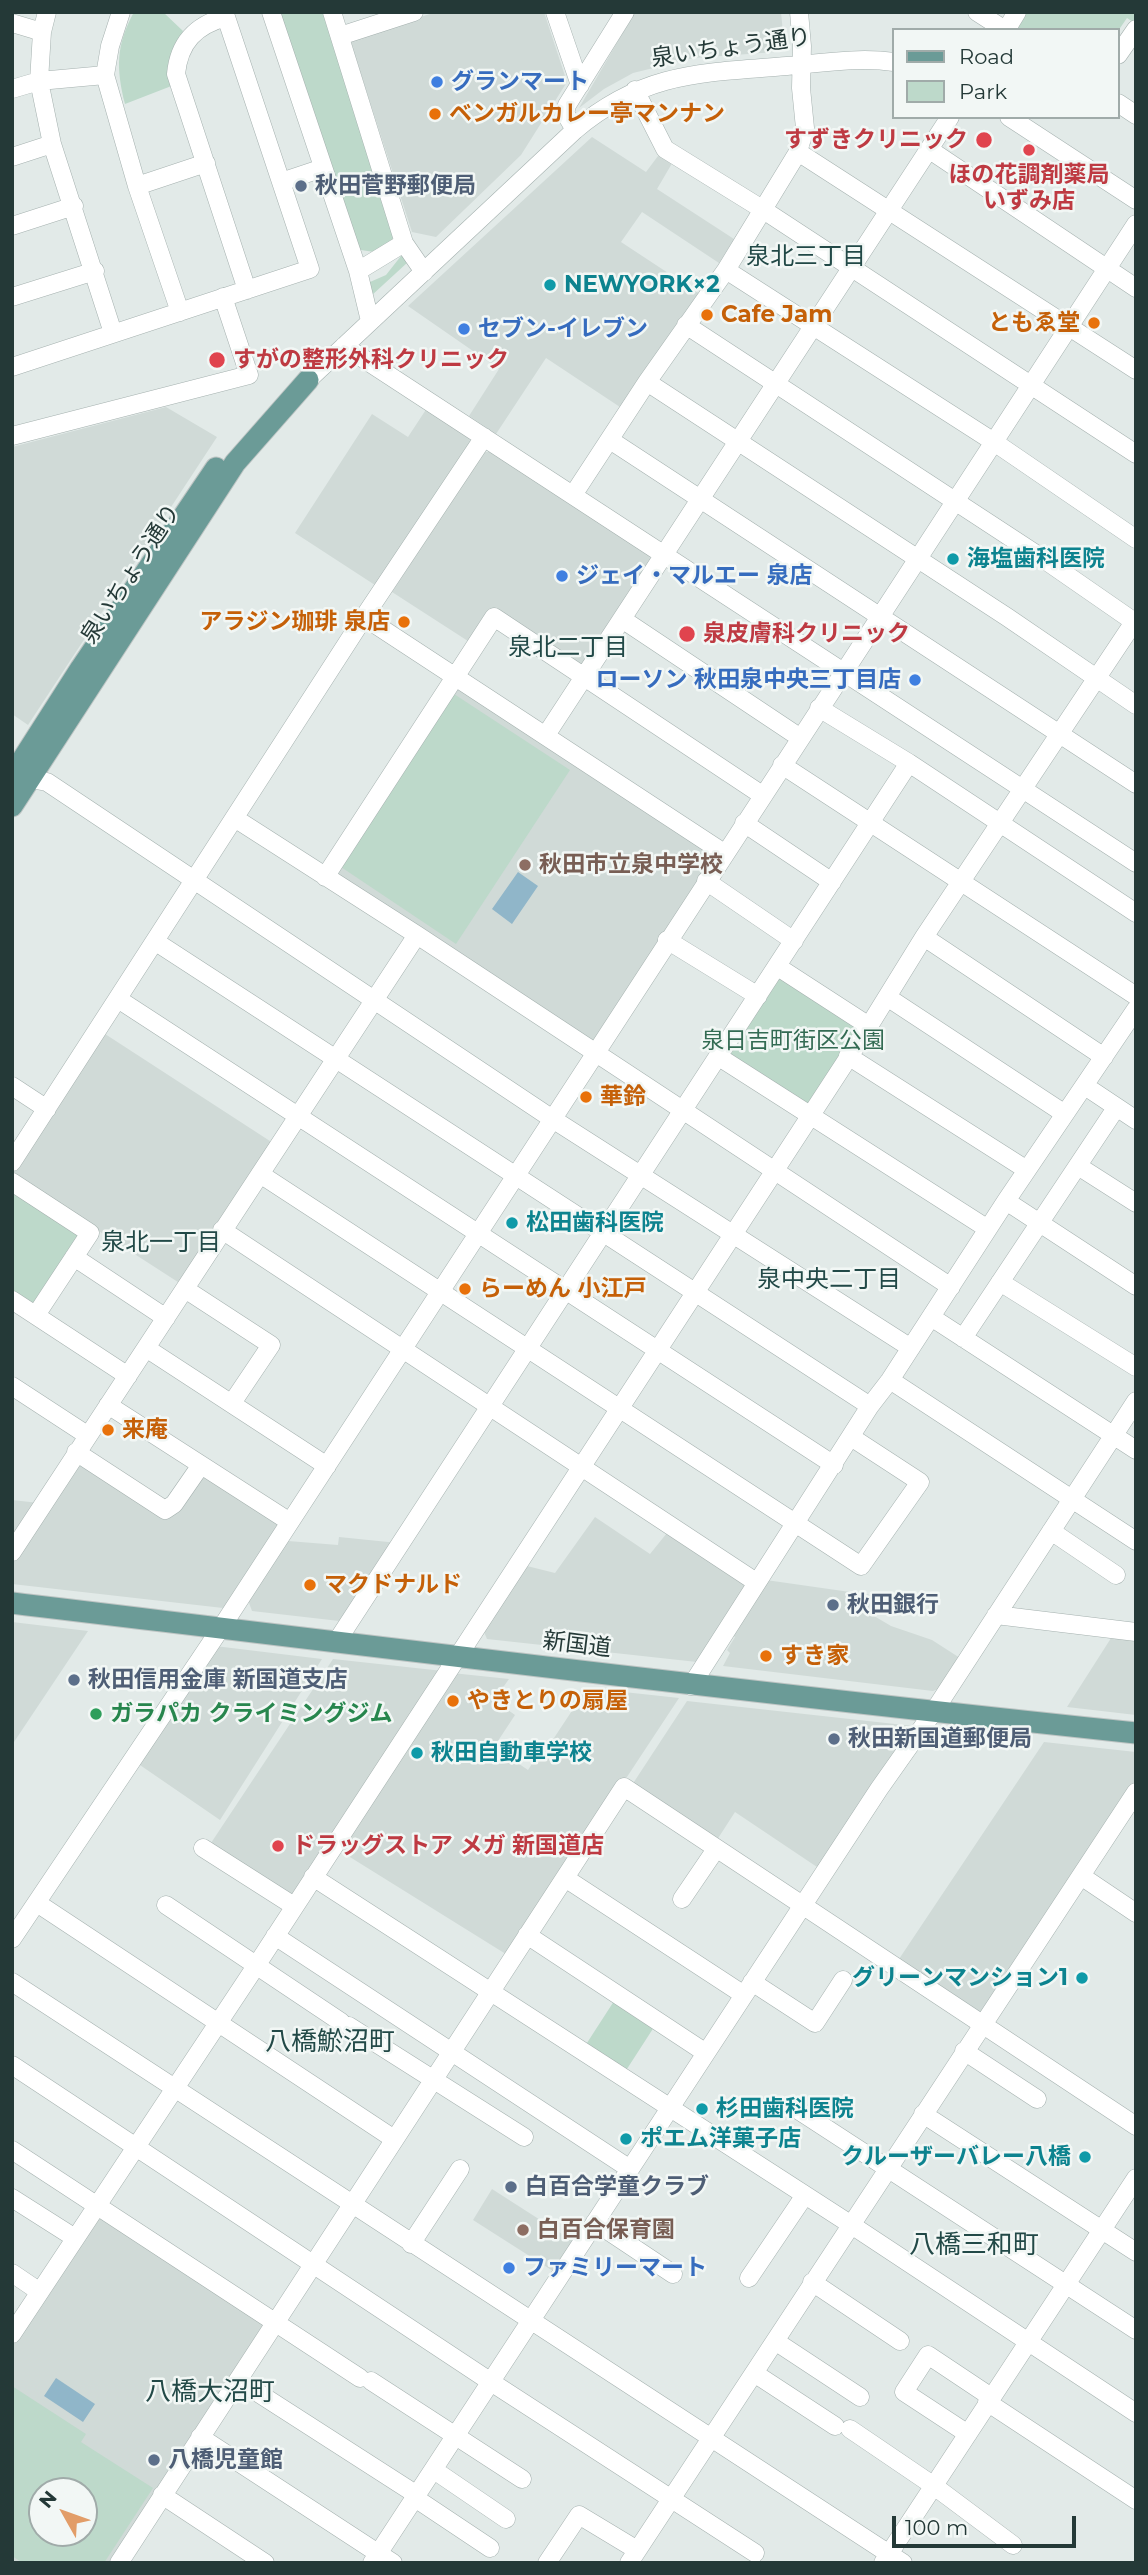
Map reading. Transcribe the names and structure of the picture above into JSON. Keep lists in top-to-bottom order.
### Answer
{
  "streets": {
    "main road": ["泉いちょう通り", "新国道"]
  },
  "districts": [
    "泉北三丁目",
    "泉北二丁目",
    "泉北一丁目",
    "泉中央二丁目",
    "八橋鯲沼町",
    "八橋三和町",
    "八橋大沼町"
  ],
  "parks": ["泉日吉町街区公園"],
  "places": [
    "グランマート",
    "ベンガルカレー亭マンナン",
    "すずきクリニック",
    "ほの花調剤薬局 いずみ店",
    "秋田菅野郵便局",
    "NEWYORK×2",
    "Cafe Jam",
    "ともゑ堂",
    "セブン-イレブン",
    "すがの整形外科クリニック",
    "海塩歯科医院",
    "ジェイ・マルエー 泉店",
    "アラジン珈琲 泉店",
    "泉皮膚科クリニック",
    "ローソン 秋田泉中央三丁目店",
    "秋田市立泉中学校",
    "華鈴",
    "松田歯科医院",
    "らーめん 小江戸",
    "来庵",
    "マクドナルド",
    "秋田銀行",
    "すき家",
    "秋田信用金庫 新国道支店",
    "やきとりの扇屋",
    "ガラパカ クライミングジム",
    "秋田新国道郵便局",
    "秋田自動車学校",
    "ドラッグストア メガ 新国道店",
    "グリーンマンション1",
    "杉田歯科医院",
    "ポエム洋菓子店",
    "クルーザーバレー八橋",
    "白百合学童クラブ",
    "白百合保育園",
    "ファミリーマート",
    "八橋児童館"
  ],
  "legend": ["Road", "Park"],
  "scale_bar": "100 m",
  "north": "top left"
}
